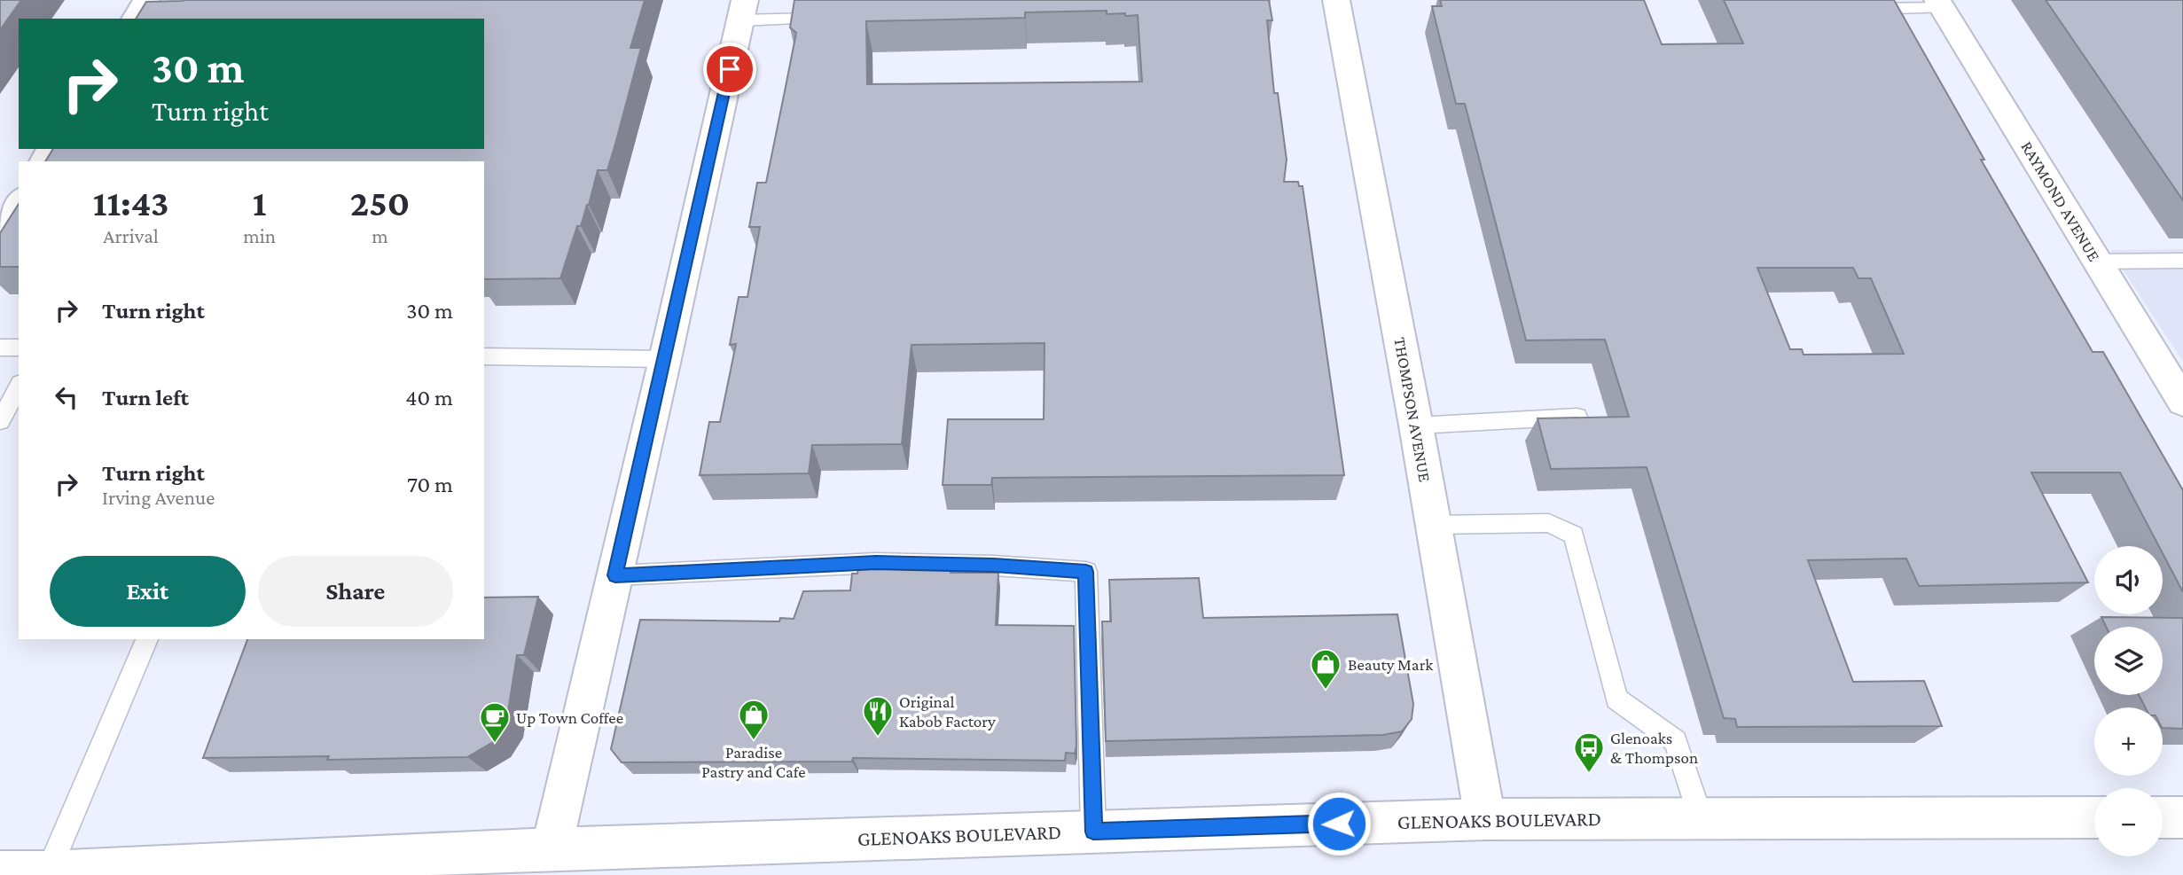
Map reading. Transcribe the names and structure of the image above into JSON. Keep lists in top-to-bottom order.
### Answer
{
  "streets": {
    "street": ["RAYMOND AVENUE", "THOMPSON AVENUE", "GLENOAKS BOULEVARD"]
  },
  "crossings": [
    ["THOMPSON AVENUE", "GLENOAKS BOULEVARD"]
  ],
  "places": {
    "shop": ["Beauty Mark", "Paradise Pastry and Cafe"],
    "restaurant": ["Original Kabob Factory"],
    "cafe": ["Up Town Coffee"],
    "bus stop": ["Glenoaks & Thompson"]
  },
  "page": {
    "turn": ["30 m", "Turn right"],
    "eta": [
      "11:43",
      "Arrival",
      "1",
      "min",
      "250",
      "m"
    ],
    "list": [
      {
        "name": "Turn right",
        "value": "30 m"
      },
      {
        "name": "Turn left",
        "value": "40 m"
      },
      {
        "name": "Turn right",
        "note": "Irving Avenue",
        "value": "70 m"
      }
    ],
    "buttons": ["Exit", "Share"],
    "map_buttons": ["+", "−"]
  }
}
